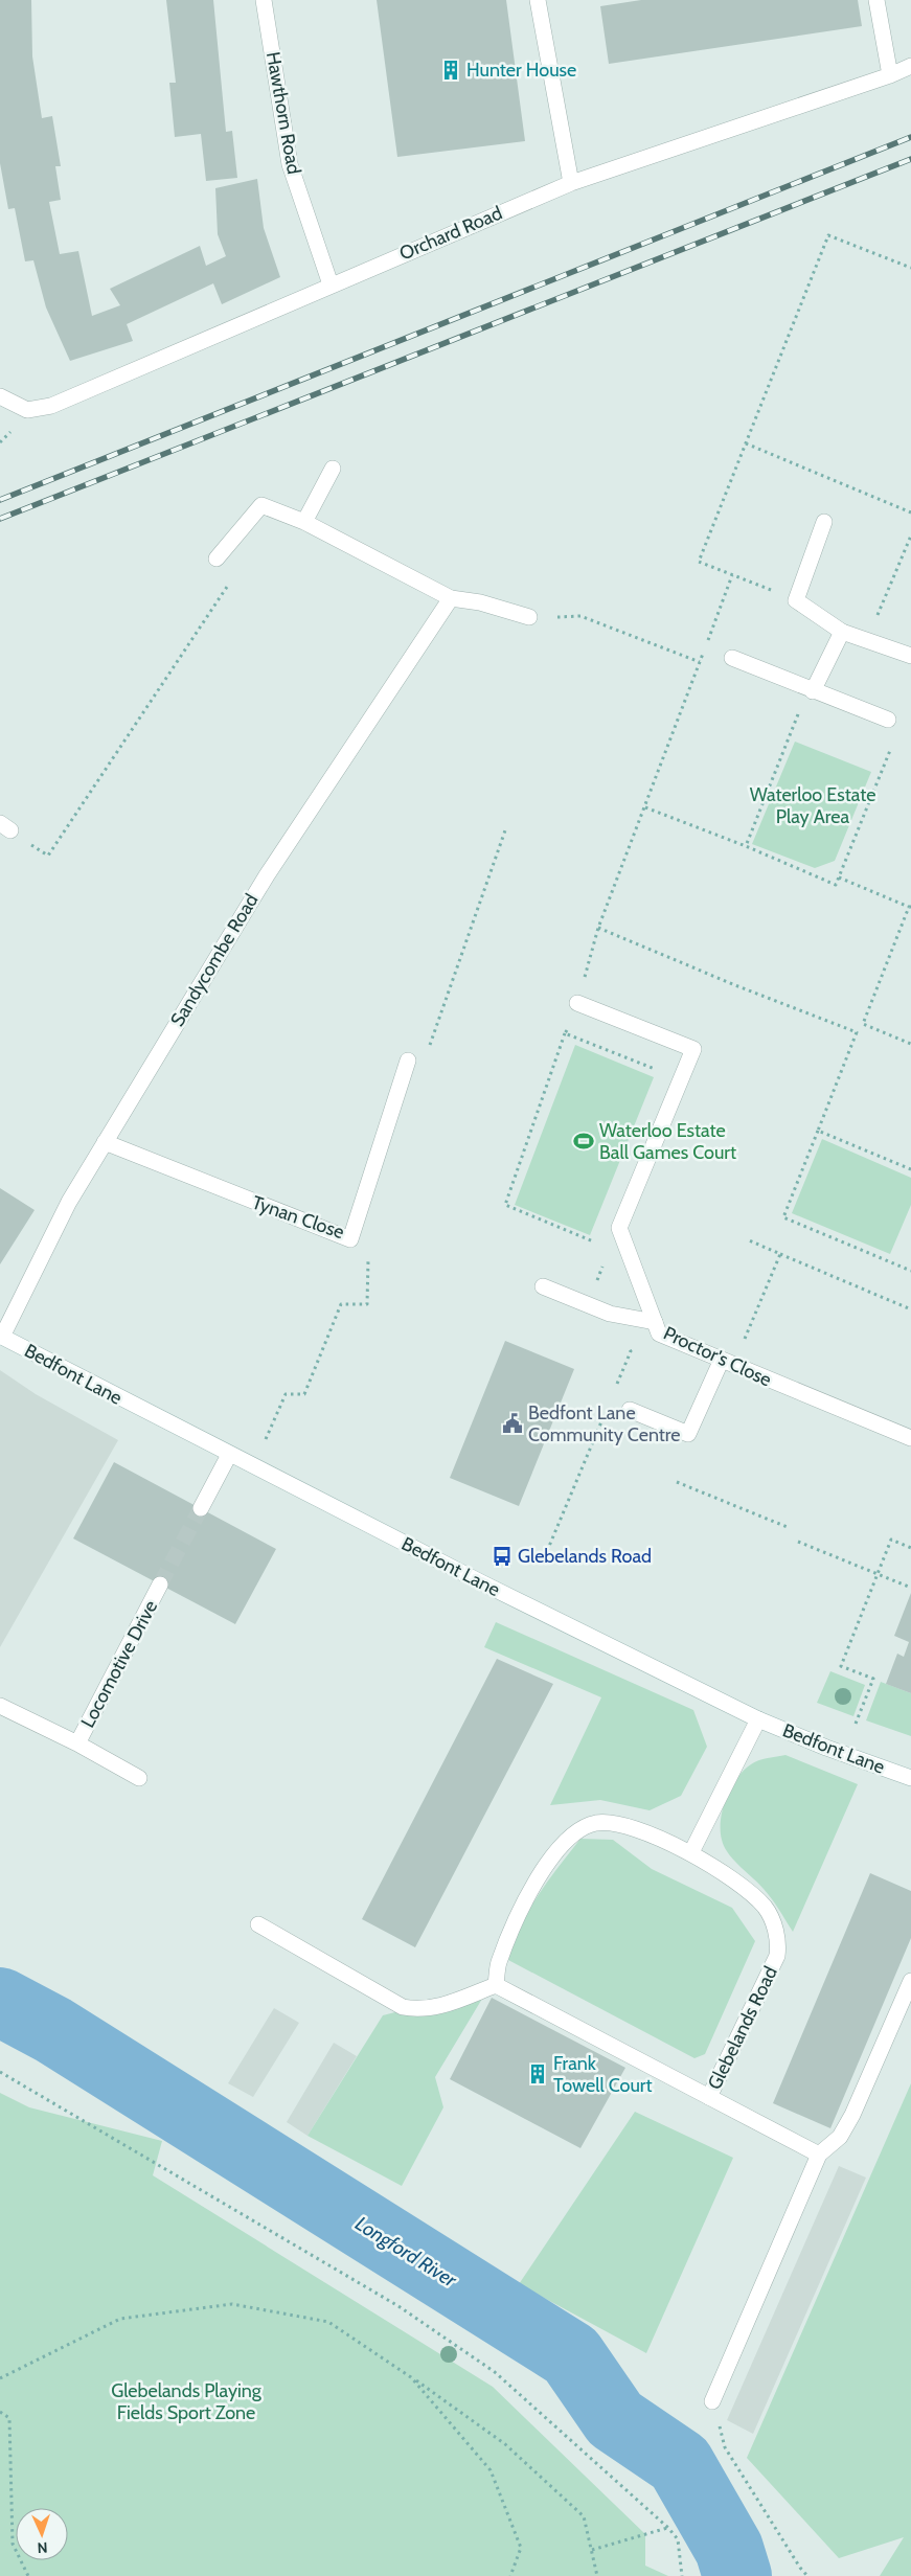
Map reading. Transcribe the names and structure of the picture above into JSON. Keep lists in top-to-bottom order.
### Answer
{
  "streets": {
    "street": [
      "Hawthorn Road",
      "Orchard Road",
      "Sandycombe Road",
      "Tynan Close",
      "Proctor's Close",
      "Bedfont Lane",
      "Locomotive Drive",
      "Glebelands Road"
    ]
  },
  "crossings": [
    ["Hawthorn Road", "Orchard Road"],
    ["Sandycombe Road", "Tynan Close"],
    ["Sandycombe Road", "Bedfont Lane"]
  ],
  "water": ["Longford River"],
  "parks": ["Waterloo Estate Play Area", "Glebelands Playing Fields Sport Zone"],
  "places": {
    "building": ["Hunter House", "Frank Towell Court"],
    "sports": ["Waterloo Estate Ball Games Court"],
    "public building": ["Bedfont Lane Community Centre"],
    "bus stop": ["Glebelands Road"]
  },
  "north": "bottom"
}
